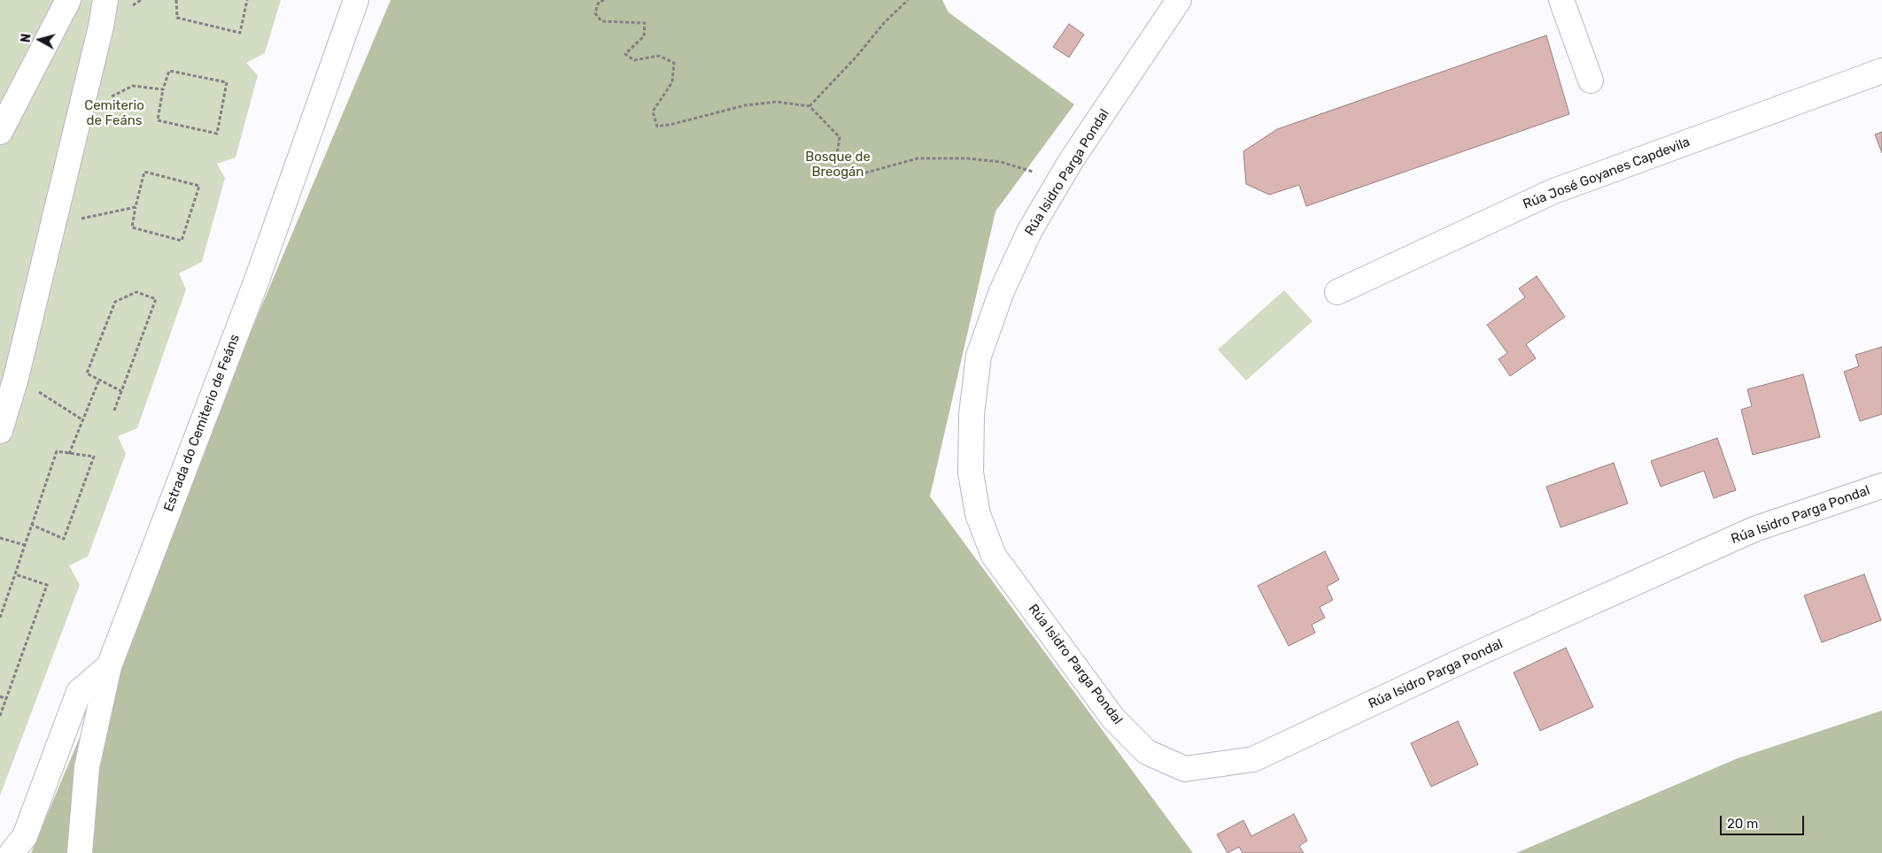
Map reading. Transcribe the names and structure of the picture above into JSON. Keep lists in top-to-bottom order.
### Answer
{
  "streets": {
    "street": ["Rúa Isidro Parga Pondal", "Rúa José Goyanes Capdevila", "Estrada do Cemiterio de Feáns"]
  },
  "parks": ["Cemiterio de Feáns", "Bosque de Breogán"],
  "scale_bar": "20 m",
  "north": "left"
}
